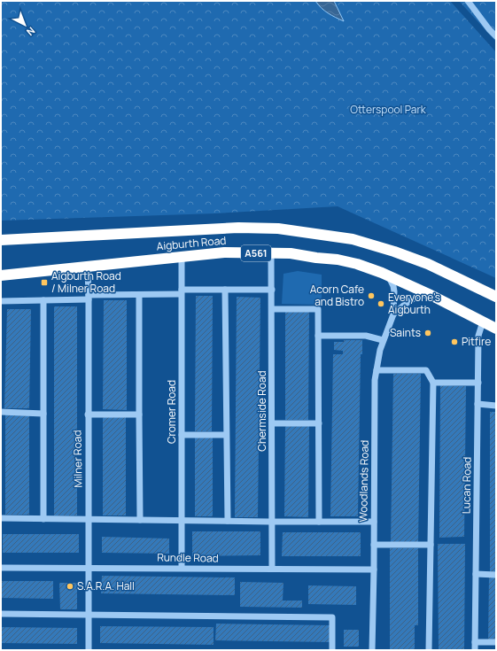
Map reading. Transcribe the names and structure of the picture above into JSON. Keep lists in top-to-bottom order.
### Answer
{
  "streets": {
    "highway": ["Aigburth Road", "A561"],
    "street": [
      "Chermside Road",
      "Cromer Road",
      "Milner Road",
      "Woodlands Road",
      "Lucan Road",
      "Rundle Road"
    ]
  },
  "crossings": [
    ["Aigburth Road", "Chermside Road"],
    ["Aigburth Road", "Cromer Road"],
    ["Aigburth Road", "Milner Road"],
    ["Aigburth Road", "Woodlands Road"],
    ["Aigburth Road", "Lucan Road"],
    ["Chermside Road", "Rundle Road"],
    ["Cromer Road", "Rundle Road"],
    ["Milner Road", "Rundle Road"],
    ["Woodlands Road", "Rundle Road"]
  ],
  "parks": ["Otterspool Park"],
  "places": {
    "transit": ["Aigburth Road / Milner Road"],
    "other": [
      "Acorn Cafe and Bistro",
      "Everyone's Aigburth",
      "Saints",
      "Pitfire",
      "S.A.R.A. Hall"
    ]
  },
  "north": "bottom right"
}
